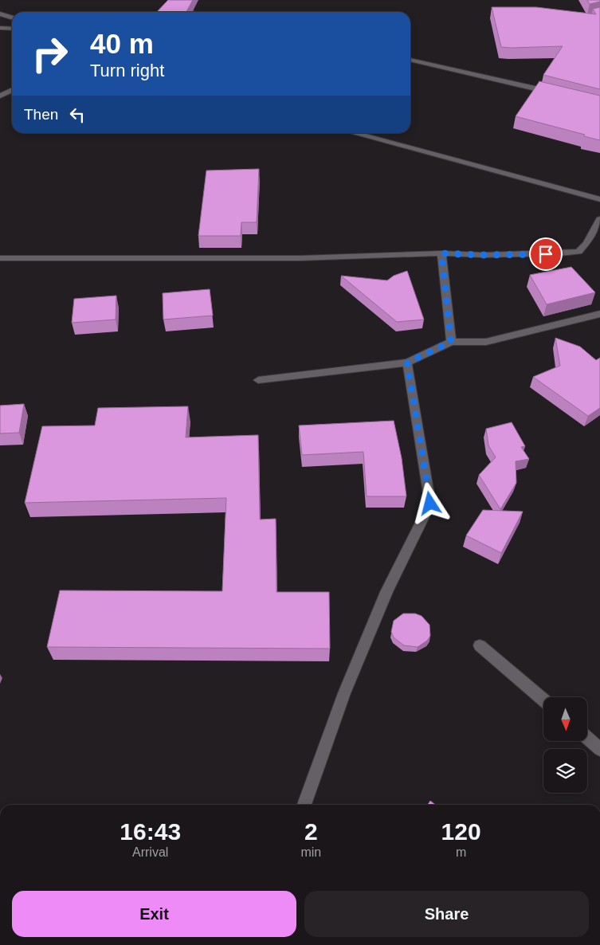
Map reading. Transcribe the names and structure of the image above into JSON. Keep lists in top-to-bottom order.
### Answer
{
  "north": "bottom",
  "page": {
    "turn": ["40 m", "Turn right"],
    "then": "Then",
    "eta": [
      "16:43",
      "Arrival",
      "2",
      "min",
      "120",
      "m"
    ],
    "buttons": ["Exit", "Share"]
  }
}
